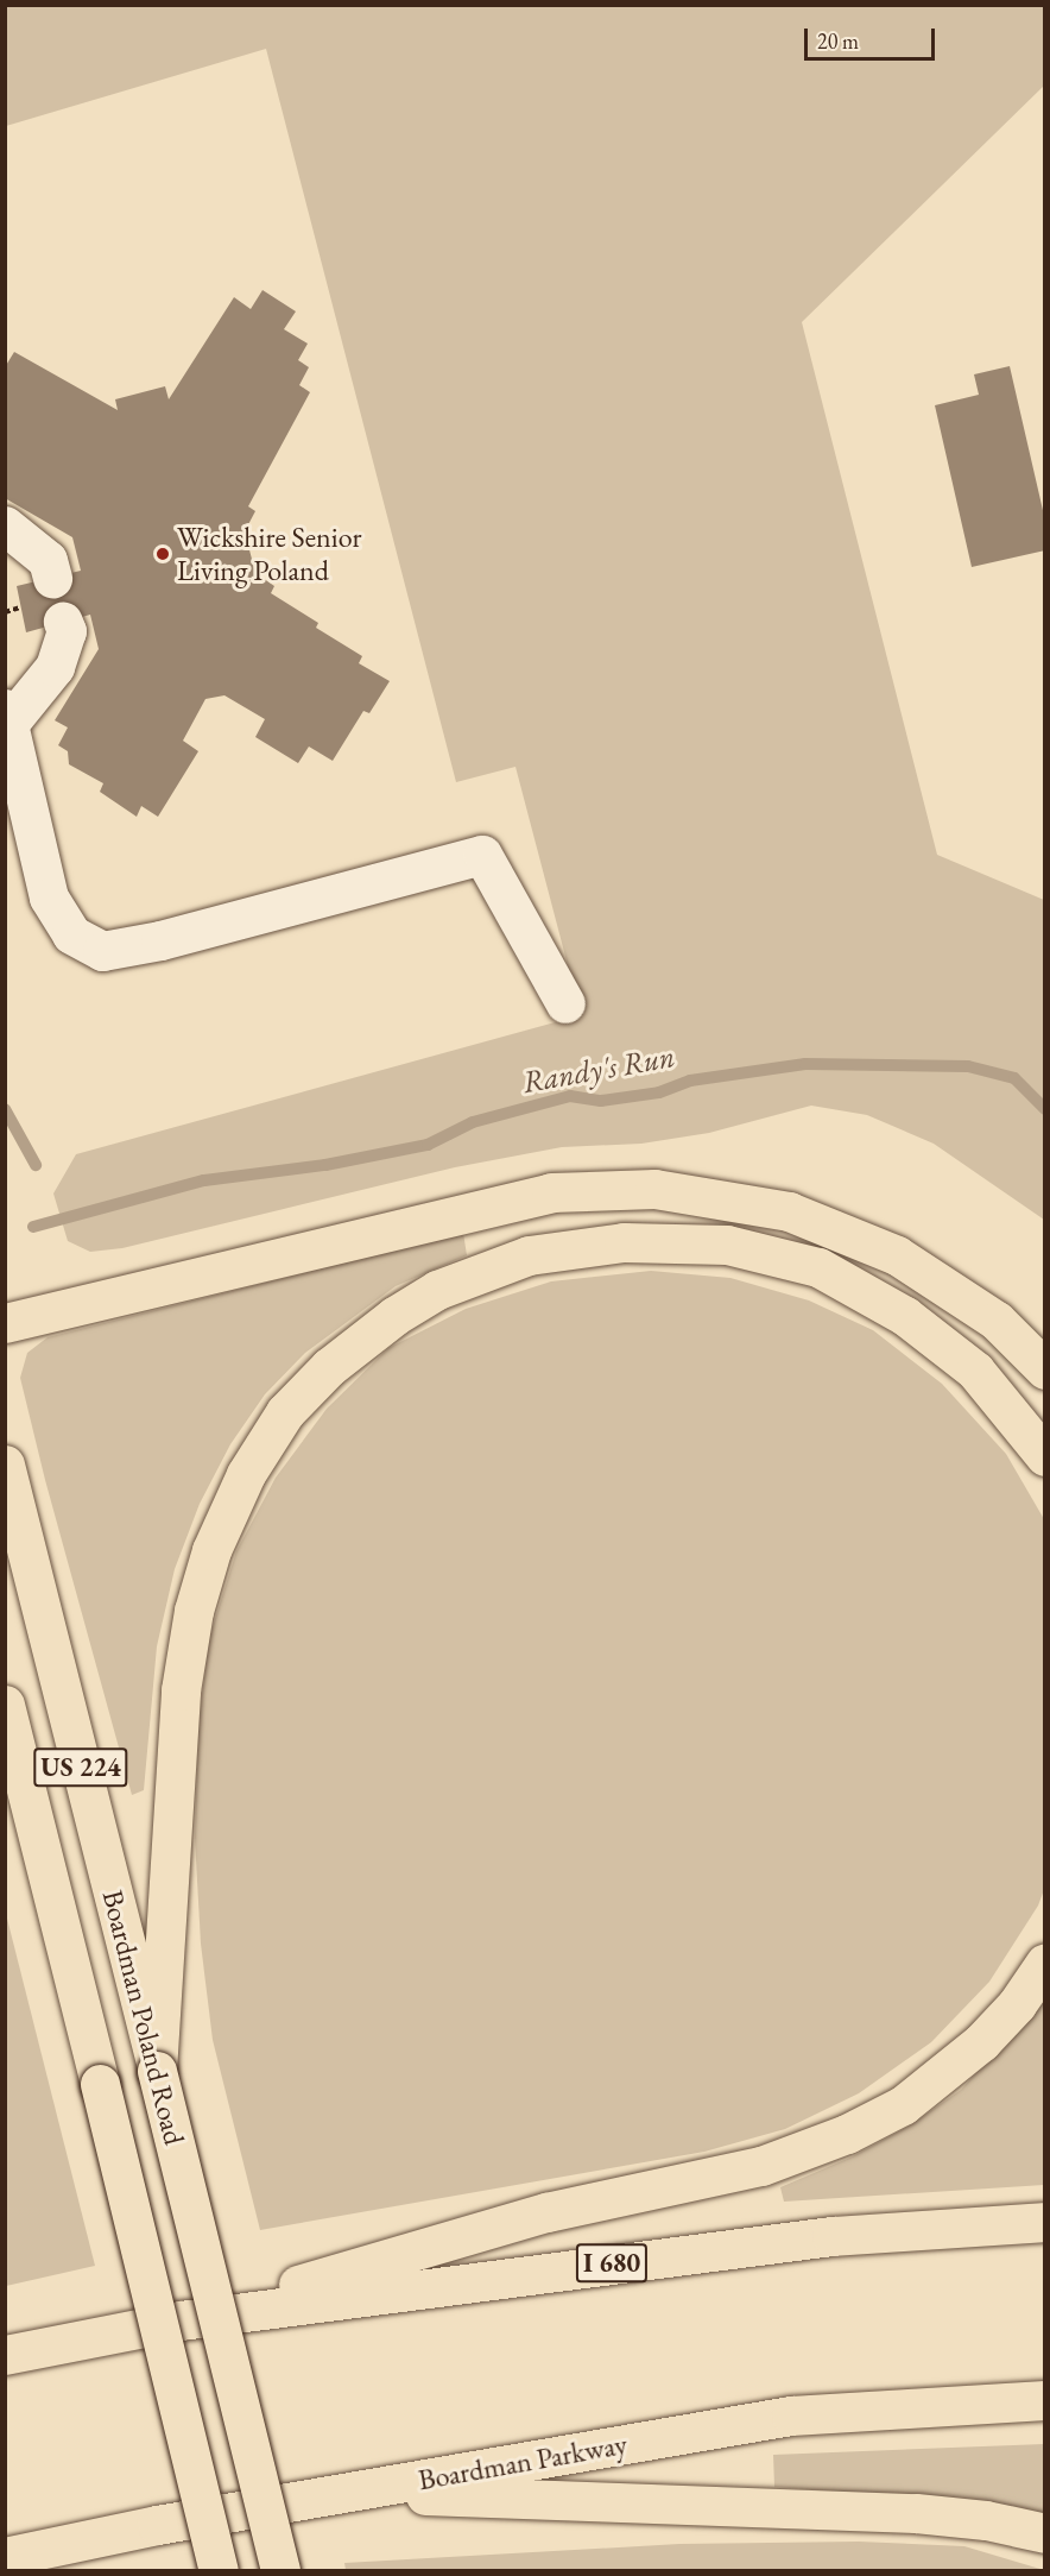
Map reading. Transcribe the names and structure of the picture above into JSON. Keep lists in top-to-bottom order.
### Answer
{
  "streets": {
    "main road": [
      "US 224",
      "Boardman Poland Road",
      "I 680",
      "Boardman Parkway"
    ]
  },
  "water": ["Randy's Run"],
  "places": ["Wickshire Senior Living Poland"],
  "scale_bar": "20 m"
}
